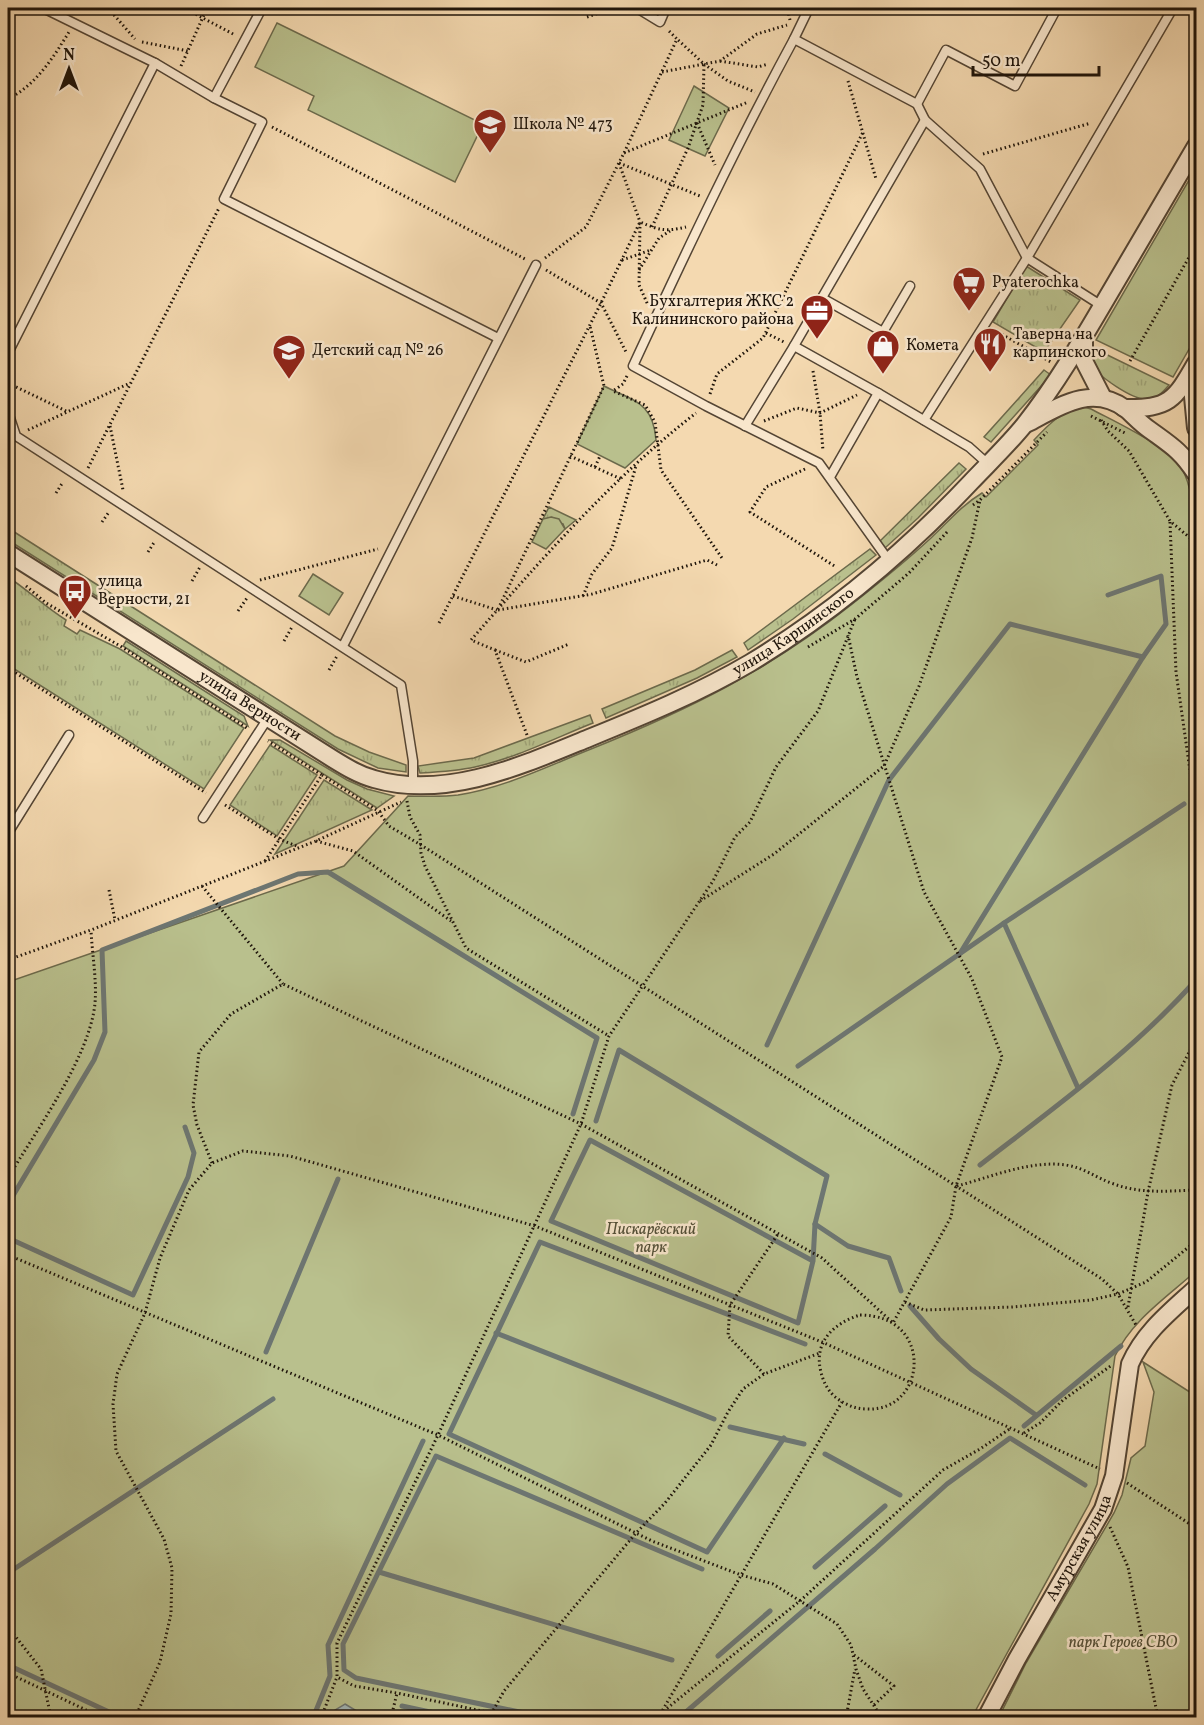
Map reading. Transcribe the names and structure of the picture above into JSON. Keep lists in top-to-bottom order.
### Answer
{
  "streets": {
    "street": ["улица Карпинского", "улица Верности", "Амурская улица"]
  },
  "crossings": [
    ["улица Карпинского", "улица Верности"]
  ],
  "parks": ["Пискарёвский парк", "парк Героев СВО"],
  "places": {
    "school or university": ["Школа № 473", "Детский сад № 26"],
    "supermarket": ["Pyaterochka"],
    "office": ["Бухгалтерия ЖКС 2 Калининского района"],
    "restaurant": ["Таверна на карпинского"],
    "shop": ["Комета"],
    "bus stop": ["улица Верности, 21"]
  },
  "scale_bar": "50 m",
  "north": "top"
}
